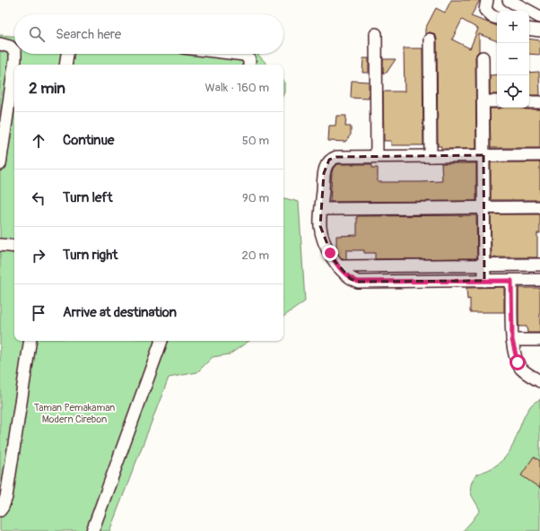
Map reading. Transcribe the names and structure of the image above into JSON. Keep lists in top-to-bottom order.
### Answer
{
  "parks": ["Taman Pemakaman Modern Cirebon"],
  "page": {
    "map_buttons": ["+", "−"],
    "search": "Search here",
    "heading": ["2 min", "Walk · 160 m"],
    "list": [
      ["Continue", "50 m"],
      ["Turn left", "90 m"],
      ["Turn right", "20 m"],
      "Arrive at destination"
    ]
  }
}
